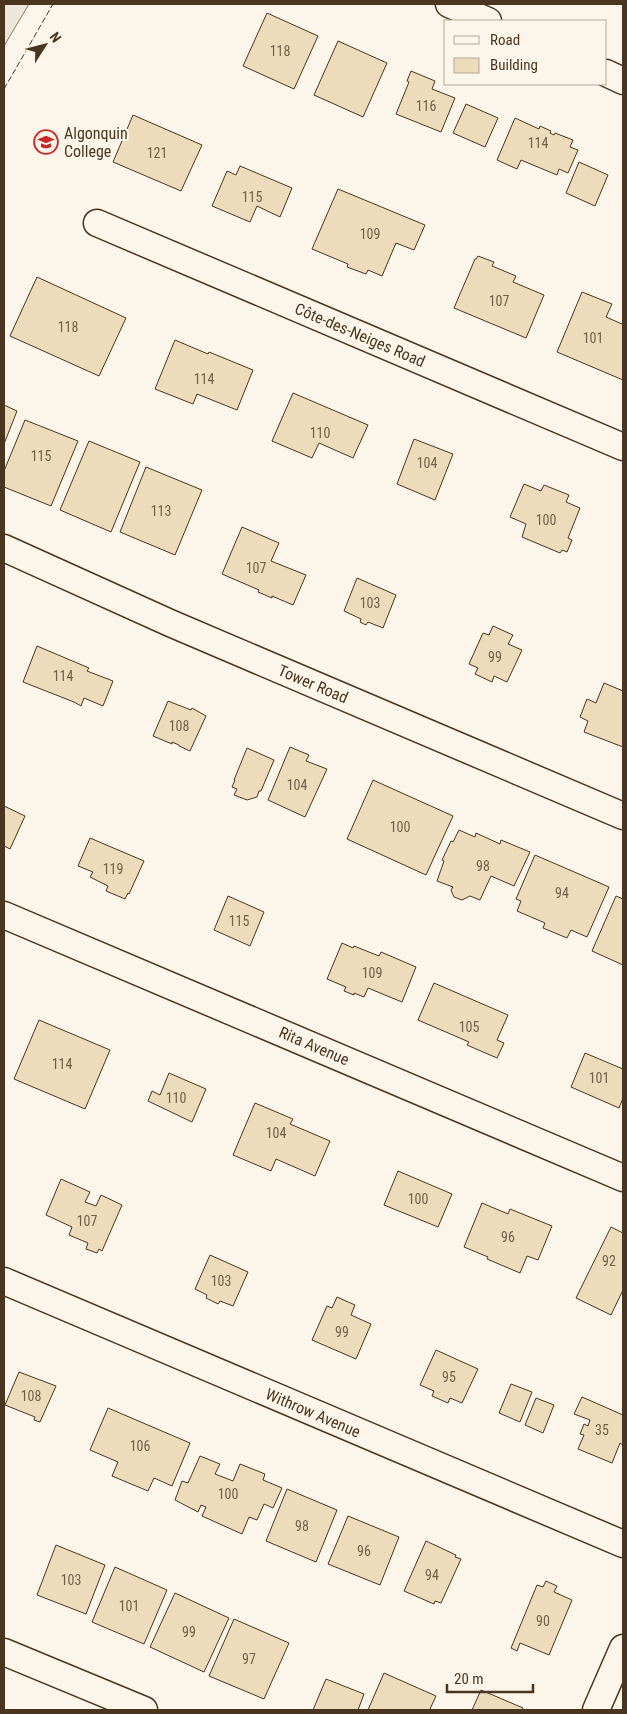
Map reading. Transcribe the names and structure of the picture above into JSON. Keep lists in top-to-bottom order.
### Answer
{
  "streets": {
    "street": [
      "Côte-des-Neiges Road",
      "Tower Road",
      "Rita Avenue",
      "Withrow Avenue"
    ]
  },
  "places": {
    "school or university": ["Algonquin College"]
  },
  "house_numbers": [
    "118",
    "116",
    "114",
    "121",
    "115",
    "109",
    "107",
    "118",
    "101",
    "114",
    "110",
    "115",
    "104",
    "113",
    "100",
    "107",
    "103",
    "99",
    "114",
    "108",
    "104",
    "100",
    "98",
    "119",
    "94",
    "115",
    "109",
    "105",
    "114",
    "101",
    "110",
    "104",
    "100",
    "107",
    "96",
    "92",
    "103",
    "99",
    "95",
    "108",
    "35",
    "106",
    "100",
    "98",
    "96",
    "94",
    "103",
    "101",
    "90",
    "99",
    "97"
  ],
  "legend": ["Road", "Building"],
  "scale_bar": "20 m",
  "north": "top right"
}
